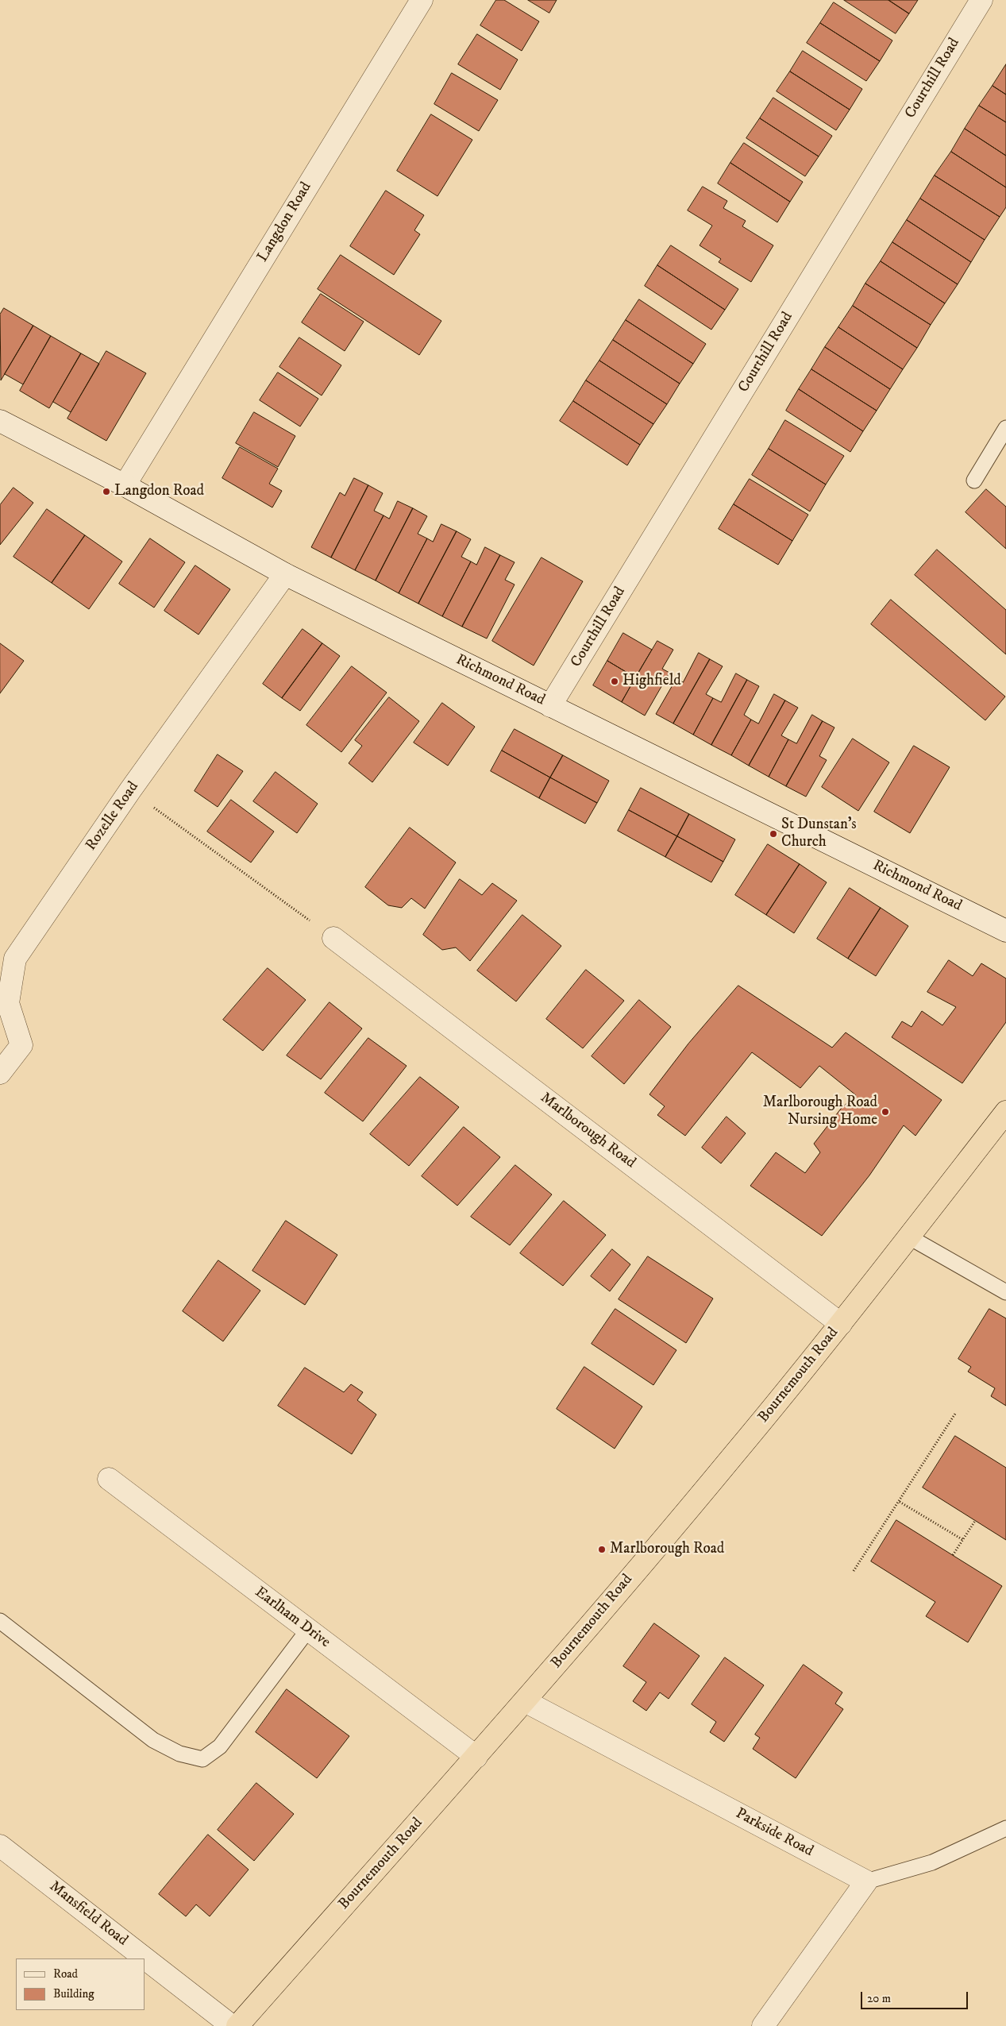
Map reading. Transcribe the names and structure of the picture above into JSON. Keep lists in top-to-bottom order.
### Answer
{
  "streets": {
    "highway": ["Bournemouth Road"],
    "street": [
      "Courthill Road",
      "Langdon Road",
      "Richmond Road",
      "Rozelle Road",
      "Marlborough Road",
      "Earlham Drive",
      "Parkside Road",
      "Mansfield Road"
    ]
  },
  "crossings": [
    ["Courthill Road", "Richmond Road"],
    ["Langdon Road", "Richmond Road"],
    ["Richmond Road", "Rozelle Road"],
    ["Marlborough Road", "Bournemouth Road"],
    ["Bournemouth Road", "Earlham Drive"],
    ["Bournemouth Road", "Parkside Road"]
  ],
  "places": [
    "Langdon Road",
    "Highfield",
    "St Dunstan's Church",
    "Marlborough Road Nursing Home",
    "Marlborough Road"
  ],
  "legend": ["Road", "Building"],
  "scale_bar": "20 m"
}
